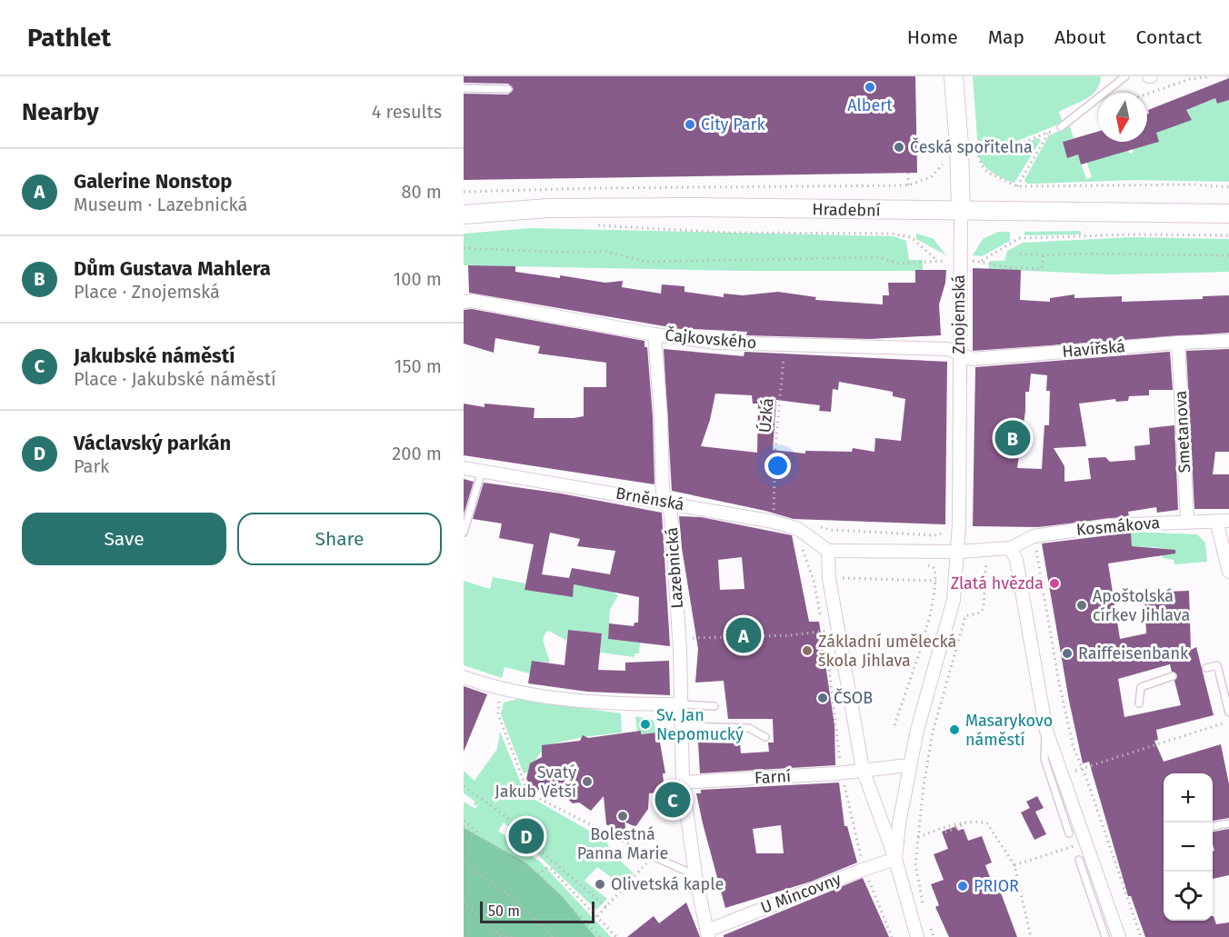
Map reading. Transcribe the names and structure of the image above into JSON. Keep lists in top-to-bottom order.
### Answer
{
  "streets": {
    "main road": ["Hradební", "Znojemská"],
    "street": [
      "Čajkovského",
      "Havířská",
      "Smetanova",
      "Brněnská",
      "Kosmákova",
      "Lazebnická",
      "Farní",
      "U Mincovny"
    ],
    "path": ["Úzká"]
  },
  "crossings": [
    ["Hradební", "Znojemská"],
    ["Znojemská", "Čajkovského"],
    ["Znojemská", "Havířská"],
    ["Čajkovského", "Havířská"],
    ["Čajkovského", "Úzká"],
    ["Čajkovského", "Lazebnická"],
    ["Havířská", "Smetanova"],
    ["Úzká", "Brněnská"],
    ["Smetanova", "Kosmákova"],
    ["Brněnská", "Lazebnická"],
    ["Lazebnická", "Farní"],
    ["Lazebnická", "U Mincovny"]
  ],
  "places": [
    "Albert",
    "City Park",
    "Česká spořitelna",
    "Zlatá hvězda",
    "Apoštolská církev Jihlava",
    "Základní umělecká škola Jihlava",
    "Raiffeisenbank",
    "ČSOB",
    "Sv. Jan Nepomucký",
    "Masarykovo náměstí",
    "Svatý Jakub Větší",
    "Bolestná Panna Marie",
    "Olivetská kaple",
    "PRIOR"
  ],
  "scale_bar": "50 m",
  "north": "bottom",
  "page": {
    "header": "Pathlet",
    "nav": [
      "Home",
      "Map",
      "About",
      "Contact"
    ],
    "heading": ["Nearby", "4 results"],
    "list": [
      {
        "mark": "A",
        "name": "Galerine Nonstop",
        "note": "Museum · Lazebnická",
        "value": "80 m"
      },
      {
        "mark": "B",
        "name": "Dům Gustava Mahlera",
        "note": "Place · Znojemská",
        "value": "100 m"
      },
      {
        "mark": "C",
        "name": "Jakubské náměstí",
        "note": "Place · Jakubské náměstí",
        "value": "150 m"
      },
      {
        "mark": "D",
        "name": "Václavský parkán",
        "note": "Park",
        "value": "200 m"
      }
    ],
    "pins": [
      "B",
      "A",
      "C",
      "D"
    ],
    "buttons": ["Save", "Share"],
    "map_buttons": ["+", "−"],
    "scale": "50 m"
  }
}
